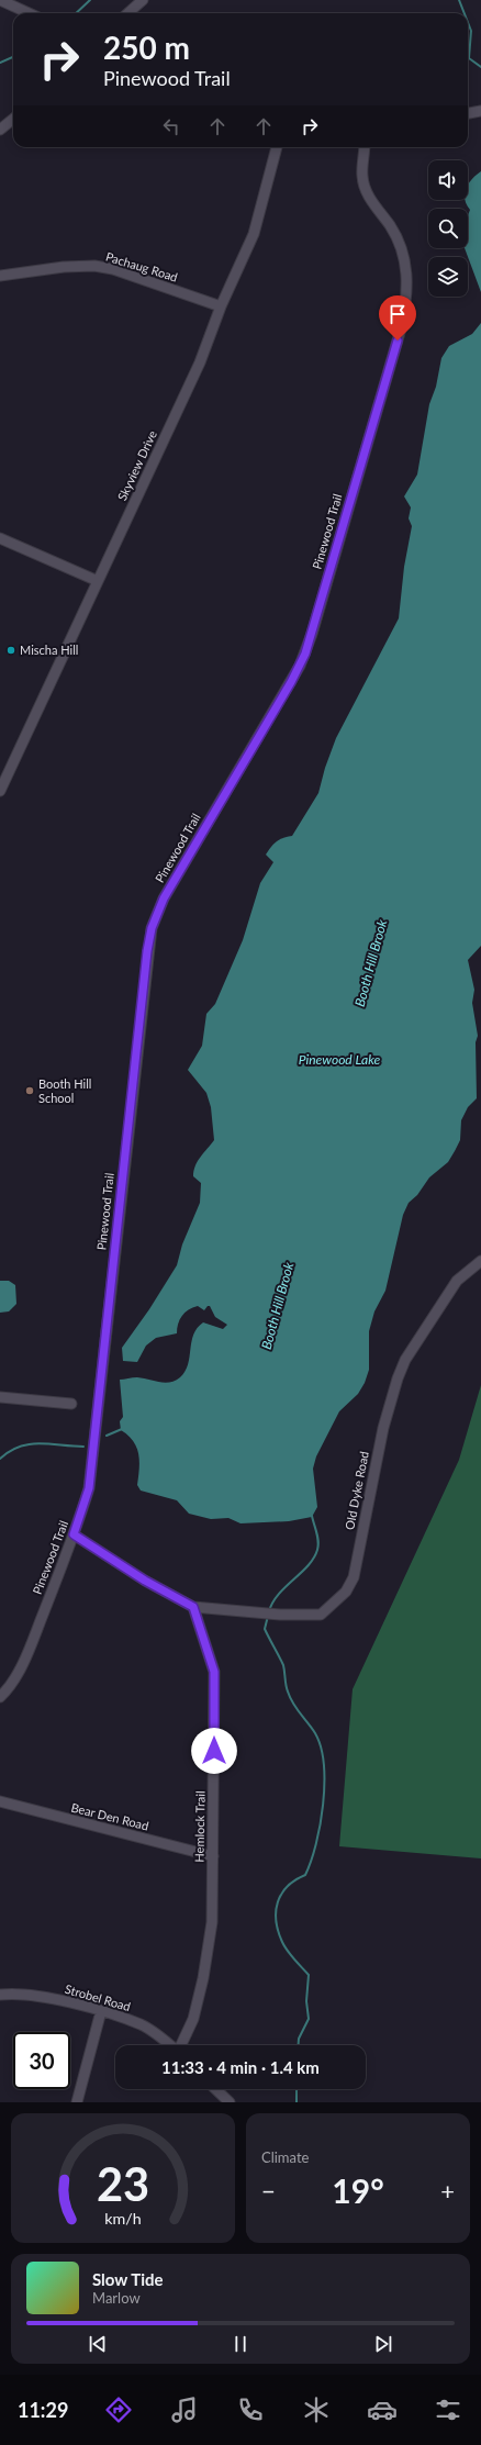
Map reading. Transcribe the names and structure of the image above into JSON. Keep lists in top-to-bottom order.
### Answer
{
  "streets": {
    "street": [
      "Pachaug Road",
      "Skyview Drive",
      "Pinewood Trail",
      "Old Dyke Road",
      "Bear Den Road",
      "Hemlock Trail",
      "Strobel Road"
    ]
  },
  "crossings": [
    ["Pachaug Road", "Skyview Drive"],
    ["Old Dyke Road", "Hemlock Trail"],
    ["Bear Den Road", "Hemlock Trail"]
  ],
  "water": ["Booth Hill Brook", "Pinewood Lake"],
  "places": ["Mischa Hill", "Booth Hill School"],
  "page": {
    "turn": ["250 m", "Pinewood Trail"],
    "limit": "30",
    "trip": "11:33 · 4 min · 1.4 km",
    "tile": "Climate",
    "heat": ["−", "19°", "+"],
    "song": ["Slow Tide", "Marlow"],
    "tabs": "11:29",
    "gauge": ["23", "km/h"]
  }
}
